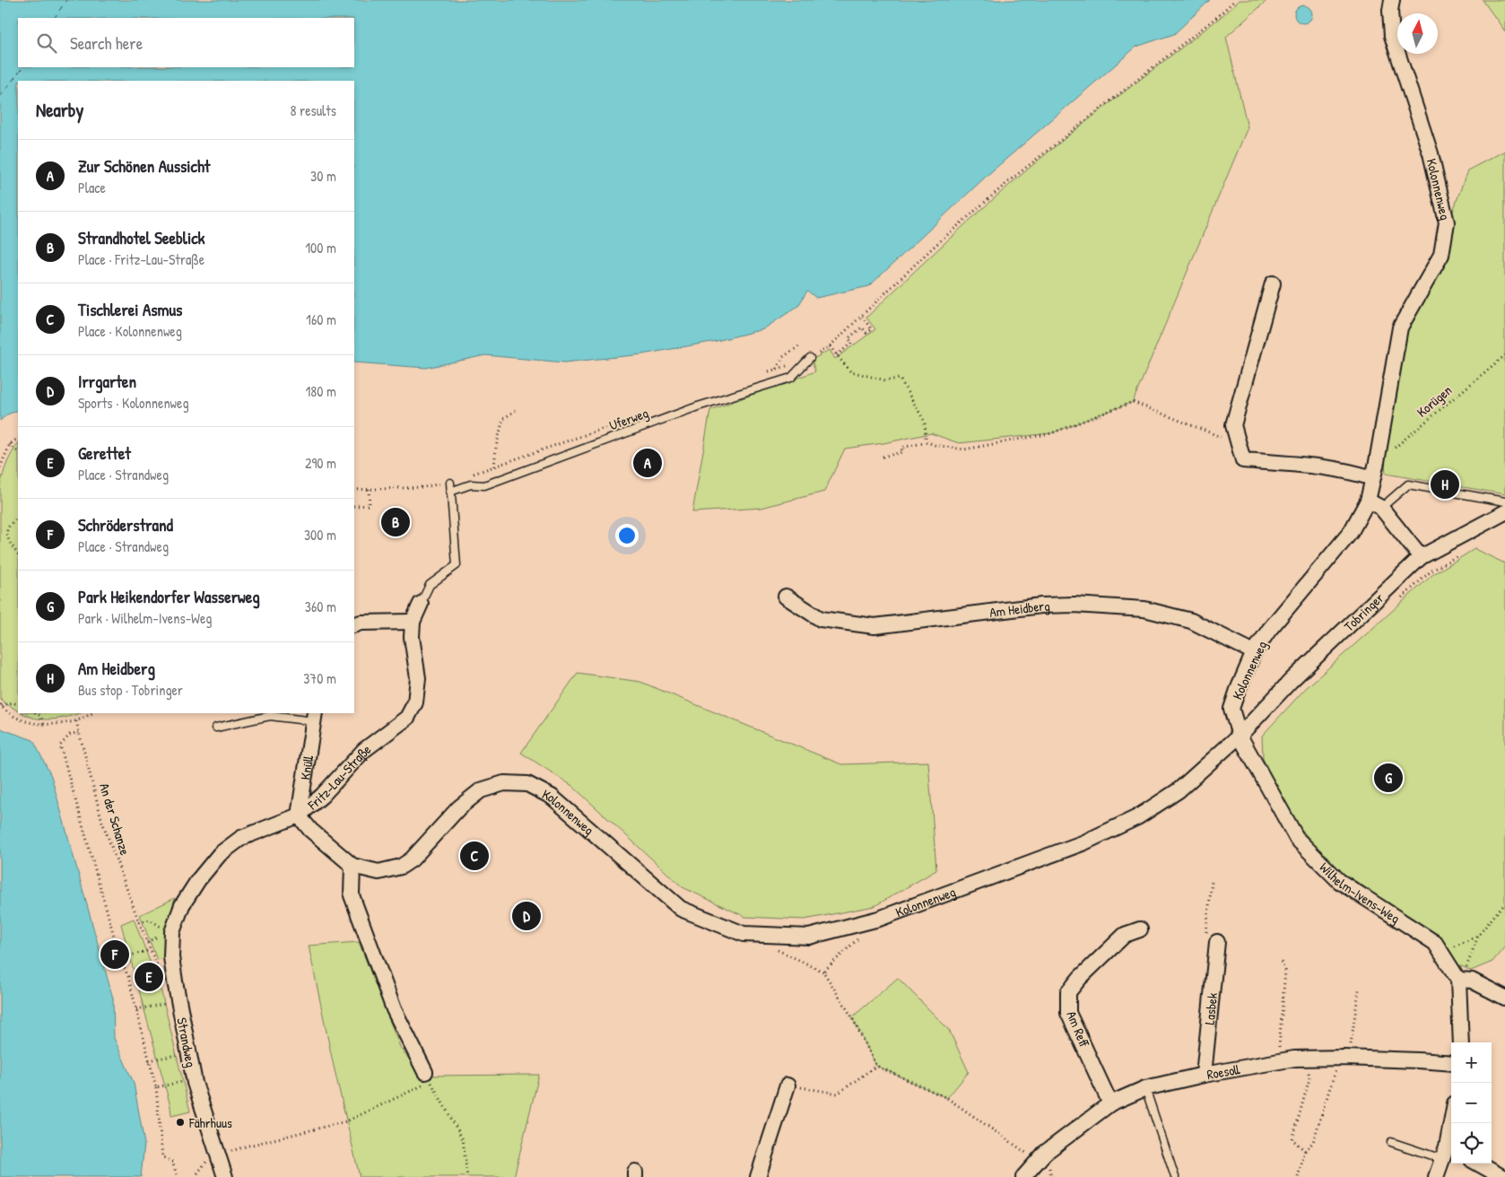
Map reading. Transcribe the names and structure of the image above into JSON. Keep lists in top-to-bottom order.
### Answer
{
  "streets": {
    "street": [
      "Kolonnenweg",
      "Am Heidberg",
      "Tobringer",
      "Knüll",
      "Fritz-Lau-Straße",
      "Wilhelm-Ivens-Weg",
      "Lasbek",
      "Am Reff",
      "Strandweg",
      "Roesoll"
    ],
    "lane": ["Uferweg"],
    "path": ["Korügen", "An der Schanze"]
  },
  "crossings": [
    ["Kolonnenweg", "Korügen"],
    ["Kolonnenweg", "Am Heidberg"],
    ["Kolonnenweg", "Tobringer"],
    ["Kolonnenweg", "Knüll"],
    ["Kolonnenweg", "Fritz-Lau-Straße"],
    ["Kolonnenweg", "Wilhelm-Ivens-Weg"],
    ["Tobringer", "Wilhelm-Ivens-Weg"],
    ["Knüll", "Fritz-Lau-Straße"],
    ["Fritz-Lau-Straße", "Strandweg"],
    ["An der Schanze", "Strandweg"],
    ["Lasbek", "Roesoll"],
    ["Am Reff", "Roesoll"]
  ],
  "places": ["Fährhuus"],
  "north": "top",
  "page": {
    "search": "Search here",
    "heading": ["Nearby", "8 results"],
    "list": [
      {
        "mark": "A",
        "name": "Zur Schönen Aussicht",
        "note": "Place",
        "value": "30 m"
      },
      {
        "mark": "B",
        "name": "Strandhotel Seeblick",
        "note": "Place · Fritz-Lau-Straße",
        "value": "100 m"
      },
      {
        "mark": "C",
        "name": "Tischlerei Asmus",
        "note": "Place · Kolonnenweg",
        "value": "160 m"
      },
      {
        "mark": "D",
        "name": "Irrgarten",
        "note": "Sports · Kolonnenweg",
        "value": "180 m"
      },
      {
        "mark": "E",
        "name": "Gerettet",
        "note": "Place · Strandweg",
        "value": "290 m"
      },
      {
        "mark": "F",
        "name": "Schröderstrand",
        "note": "Place · Strandweg",
        "value": "300 m"
      },
      {
        "mark": "G",
        "name": "Park Heikendorfer Wasserweg",
        "note": "Park · Wilhelm-Ivens-Weg",
        "value": "360 m"
      },
      {
        "mark": "H",
        "name": "Am Heidberg",
        "note": "Bus stop · Tobringer",
        "value": "370 m"
      }
    ],
    "pins": [
      "A",
      "H",
      "B",
      "G",
      "C",
      "D",
      "F",
      "E"
    ],
    "map_buttons": ["+", "−"]
  }
}
